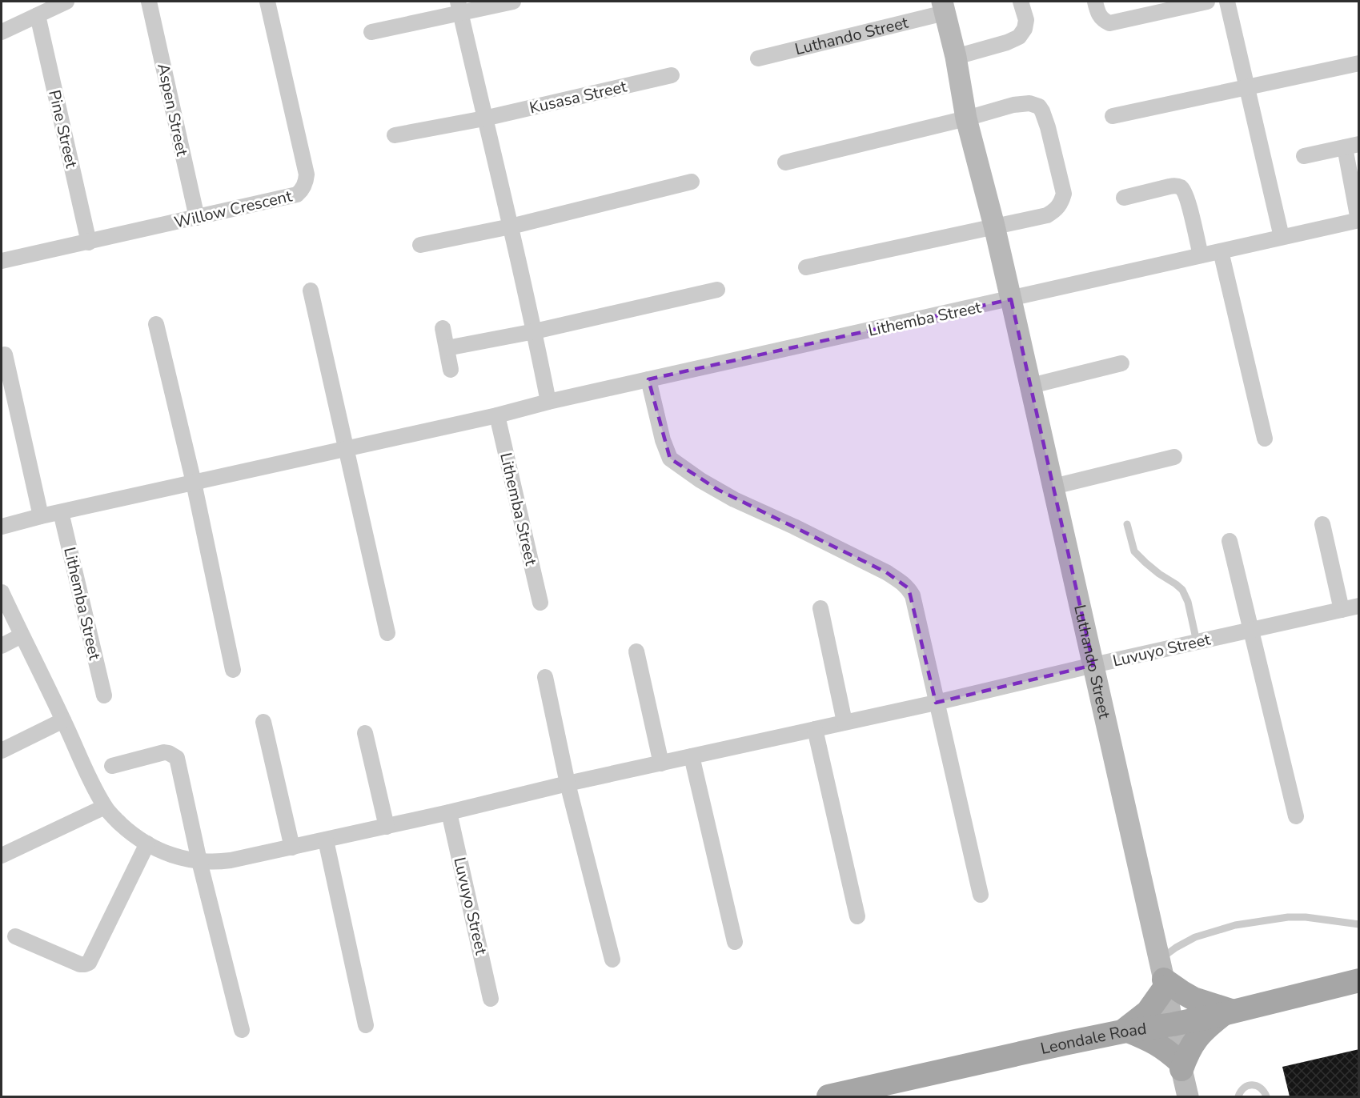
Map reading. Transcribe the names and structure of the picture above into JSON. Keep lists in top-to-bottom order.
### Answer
{
  "streets": {
    "main road": ["Leondale Road"],
    "street": [
      "Luthando Street",
      "Kusasa Street",
      "Aspen Street",
      "Pine Street",
      "Willow Crescent",
      "Lithemba Street",
      "Luvuyo Street"
    ]
  },
  "crossings": [
    ["Luthando Street", "Lithemba Street"],
    ["Luthando Street", "Luvuyo Street"],
    ["Luthando Street", "Leondale Road"],
    ["Aspen Street", "Willow Crescent"],
    ["Pine Street", "Willow Crescent"]
  ]
}
